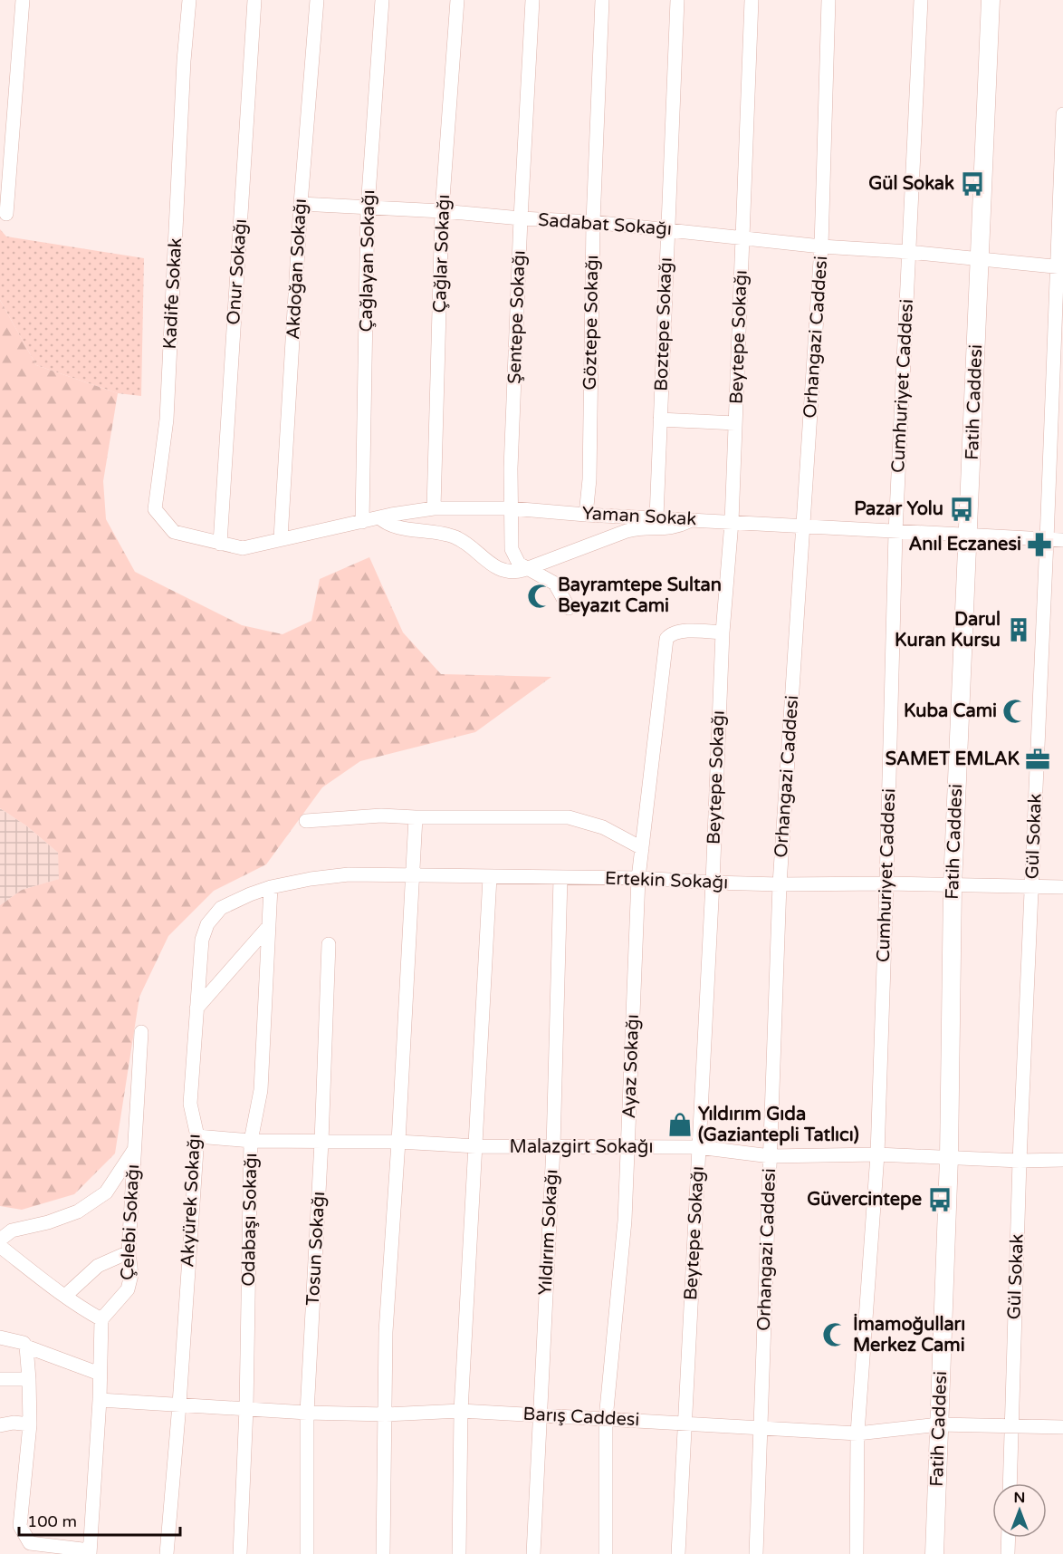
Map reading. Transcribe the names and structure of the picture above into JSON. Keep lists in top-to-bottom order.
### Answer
{
  "streets": {
    "main road": ["Fatih Caddesi"],
    "street": [
      "Sadabat Sokağı",
      "Çağlar Sokağı",
      "Çağlayan Sokağı",
      "Akdoğan Sokağı",
      "Onur Sokağı",
      "Kadife Sokak",
      "Şentepe Sokağı",
      "Göztepe Sokağı",
      "Boztepe Sokağı",
      "Beytepe Sokağı",
      "Orhangazi Caddesi",
      "Cumhuriyet Caddesi",
      "Yaman Sokak",
      "Gül Sokak",
      "Ertekin Sokağı",
      "Ayaz Sokağı",
      "Malazgirt Sokağı",
      "Akyürek Sokağı",
      "Odabaşı Sokağı",
      "Çelebi Sokağı",
      "Yıldırım Sokağı",
      "Tosun Sokağı",
      "Barış Caddesi"
    ]
  },
  "crossings": [
    ["Sadabat Sokağı", "Çağlar Sokağı"],
    ["Sadabat Sokağı", "Çağlayan Sokağı"],
    ["Sadabat Sokağı", "Akdoğan Sokağı"],
    ["Sadabat Sokağı", "Şentepe Sokağı"],
    ["Sadabat Sokağı", "Göztepe Sokağı"],
    ["Sadabat Sokağı", "Boztepe Sokağı"],
    ["Sadabat Sokağı", "Beytepe Sokağı"],
    ["Sadabat Sokağı", "Orhangazi Caddesi"],
    ["Sadabat Sokağı", "Cumhuriyet Caddesi"],
    ["Sadabat Sokağı", "Fatih Caddesi"],
    ["Sadabat Sokağı", "Gül Sokak"],
    ["Çağlar Sokağı", "Yaman Sokak"],
    ["Çağlayan Sokağı", "Yaman Sokak"],
    ["Akdoğan Sokağı", "Yaman Sokak"],
    ["Onur Sokağı", "Kadife Sokak"],
    ["Onur Sokağı", "Yaman Sokak"],
    ["Kadife Sokak", "Yaman Sokak"],
    ["Şentepe Sokağı", "Yaman Sokak"],
    ["Göztepe Sokağı", "Yaman Sokak"],
    ["Boztepe Sokağı", "Yaman Sokak"],
    ["Beytepe Sokağı", "Yaman Sokak"],
    ["Beytepe Sokağı", "Ertekin Sokağı"],
    ["Beytepe Sokağı", "Ayaz Sokağı"],
    ["Beytepe Sokağı", "Malazgirt Sokağı"],
    ["Beytepe Sokağı", "Barış Caddesi"],
    ["Orhangazi Caddesi", "Yaman Sokak"],
    ["Orhangazi Caddesi", "Ertekin Sokağı"],
    ["Orhangazi Caddesi", "Malazgirt Sokağı"],
    ["Orhangazi Caddesi", "Barış Caddesi"],
    ["Cumhuriyet Caddesi", "Yaman Sokak"],
    ["Cumhuriyet Caddesi", "Ertekin Sokağı"],
    ["Cumhuriyet Caddesi", "Malazgirt Sokağı"],
    ["Cumhuriyet Caddesi", "Barış Caddesi"],
    ["Fatih Caddesi", "Yaman Sokak"],
    ["Fatih Caddesi", "Ertekin Sokağı"],
    ["Fatih Caddesi", "Malazgirt Sokağı"],
    ["Fatih Caddesi", "Barış Caddesi"],
    ["Yaman Sokak", "Gül Sokak"],
    ["Gül Sokak", "Ertekin Sokağı"],
    ["Gül Sokak", "Malazgirt Sokağı"],
    ["Gül Sokak", "Barış Caddesi"],
    ["Ertekin Sokağı", "Ayaz Sokağı"],
    ["Ertekin Sokağı", "Akyürek Sokağı"],
    ["Ertekin Sokağı", "Odabaşı Sokağı"],
    ["Ertekin Sokağı", "Yıldırım Sokağı"],
    ["Ayaz Sokağı", "Malazgirt Sokağı"],
    ["Ayaz Sokağı", "Barış Caddesi"],
    ["Malazgirt Sokağı", "Akyürek Sokağı"],
    ["Malazgirt Sokağı", "Odabaşı Sokağı"],
    ["Malazgirt Sokağı", "Yıldırım Sokağı"],
    ["Malazgirt Sokağı", "Tosun Sokağı"],
    ["Akyürek Sokağı", "Odabaşı Sokağı"],
    ["Akyürek Sokağı", "Barış Caddesi"],
    ["Odabaşı Sokağı", "Barış Caddesi"],
    ["Yıldırım Sokağı", "Barış Caddesi"],
    ["Tosun Sokağı", "Barış Caddesi"]
  ],
  "places": {
    "bus stop": ["Gül Sokak", "Pazar Yolu", "Güvercintepe"],
    "pharmacy": ["Anıl Eczanesi"],
    "mosque": ["Bayramtepe Sultan Beyazıt Cami", "Kuba Cami", "İmamoğulları Merkez Cami"],
    "building": ["Darul Kuran Kursu"],
    "office": ["SAMET EMLAK"],
    "shop": ["Yıldırım Gıda (Gaziantepli Tatlıcı)"]
  },
  "scale_bar": "100 m",
  "north": "top"
}
